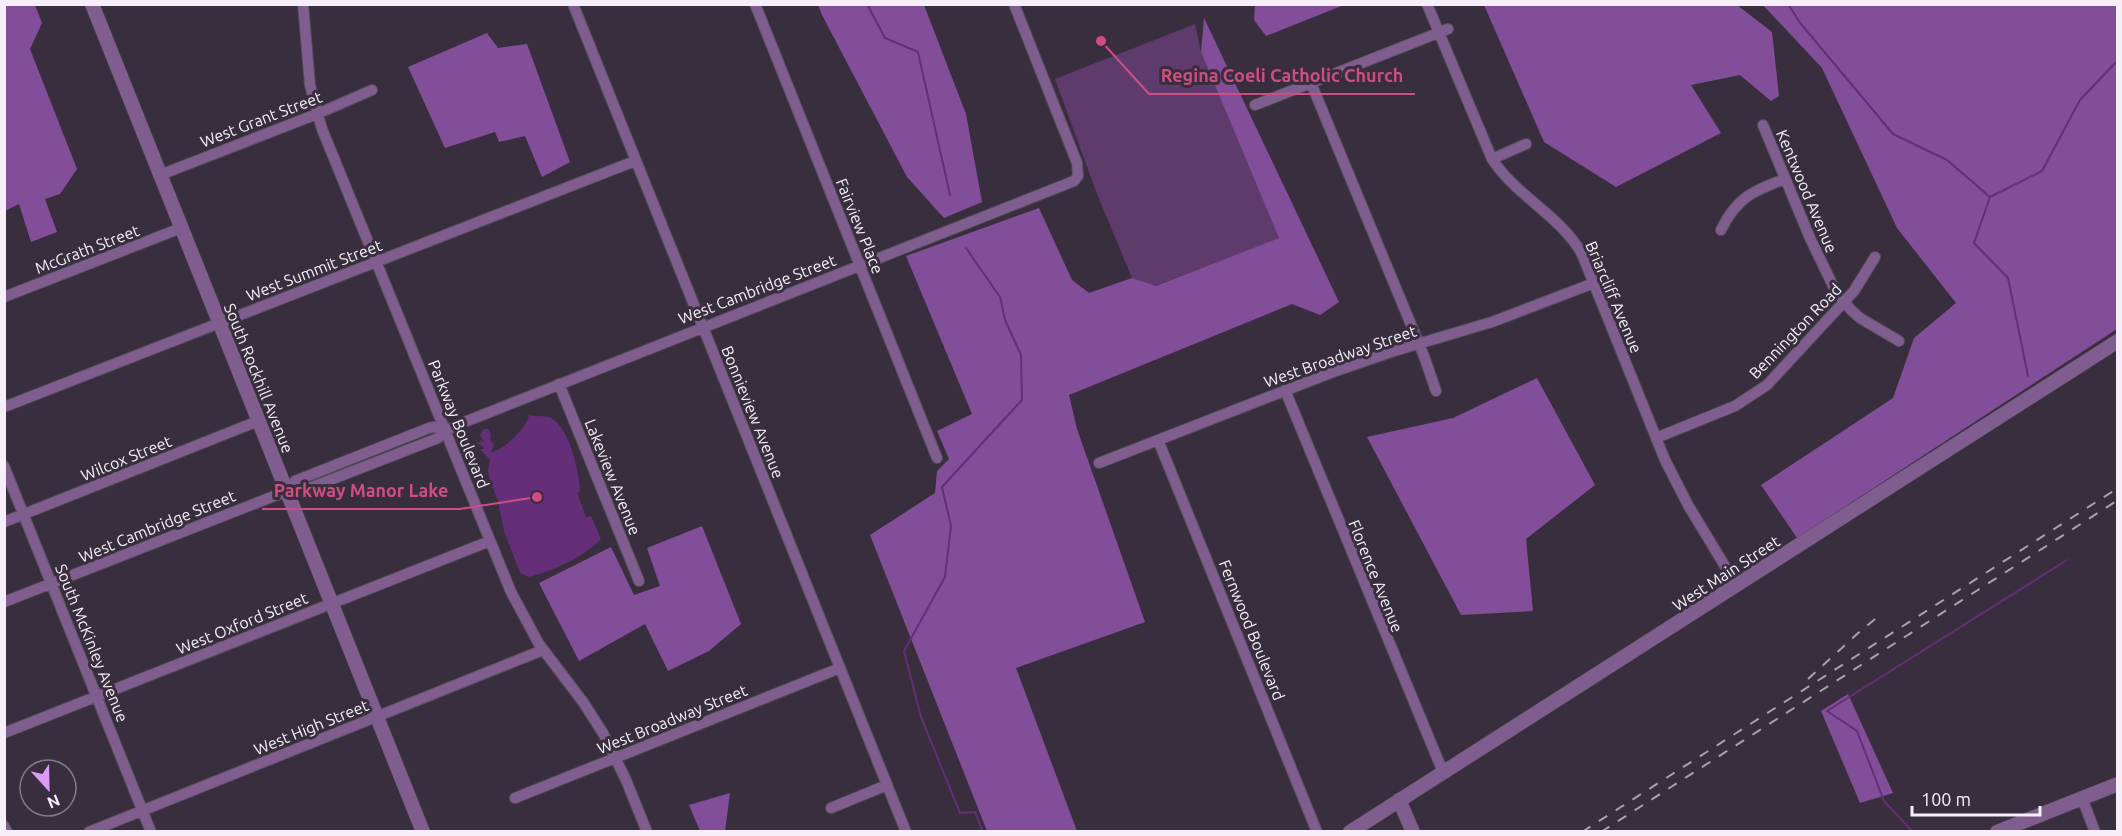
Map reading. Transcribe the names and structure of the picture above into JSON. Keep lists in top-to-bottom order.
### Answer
{
  "streets": {
    "street": [
      "West Grant Street",
      "Kentwood Avenue",
      "Fairview Place",
      "McGrath Street",
      "West Summit Street",
      "West Cambridge Street",
      "Briarcliff Avenue",
      "Bennington Road",
      "West Broadway Street",
      "South Rockhill Avenue",
      "Bonnieview Avenue",
      "Parkway Boulevard",
      "Wilcox Street",
      "Lakeview Avenue",
      "West Main Street",
      "Florence Avenue",
      "West Oxford Street",
      "Fernwood Boulevard",
      "South McKinley Avenue",
      "West High Street"
    ]
  },
  "crossings": [
    ["West Grant Street", "South Rockhill Avenue"],
    ["West Grant Street", "Parkway Boulevard"],
    ["Kentwood Avenue", "Bennington Road"],
    ["Fairview Place", "West Cambridge Street"],
    ["McGrath Street", "South Rockhill Avenue"],
    ["West Summit Street", "South Rockhill Avenue"],
    ["West Summit Street", "Bonnieview Avenue"],
    ["West Summit Street", "Parkway Boulevard"],
    ["West Cambridge Street", "South Rockhill Avenue"],
    ["West Cambridge Street", "Bonnieview Avenue"],
    ["West Cambridge Street", "Parkway Boulevard"],
    ["West Cambridge Street", "Lakeview Avenue"],
    ["West Cambridge Street", "South McKinley Avenue"],
    ["Briarcliff Avenue", "Bennington Road"],
    ["Briarcliff Avenue", "West Broadway Street"],
    ["Briarcliff Avenue", "West Main Street"],
    ["West Broadway Street", "Bonnieview Avenue"],
    ["West Broadway Street", "Parkway Boulevard"],
    ["West Broadway Street", "Florence Avenue"],
    ["West Broadway Street", "Fernwood Boulevard"],
    ["South Rockhill Avenue", "Wilcox Street"],
    ["South Rockhill Avenue", "West Oxford Street"],
    ["South Rockhill Avenue", "West High Street"],
    ["Parkway Boulevard", "West Oxford Street"],
    ["Parkway Boulevard", "West High Street"],
    ["Wilcox Street", "South McKinley Avenue"],
    ["West Main Street", "Florence Avenue"],
    ["West Oxford Street", "South McKinley Avenue"],
    ["South McKinley Avenue", "West High Street"]
  ],
  "places": ["Regina Coeli Catholic Church", "Parkway Manor Lake"],
  "scale_bar": "100 m",
  "north": "bottom"
}
